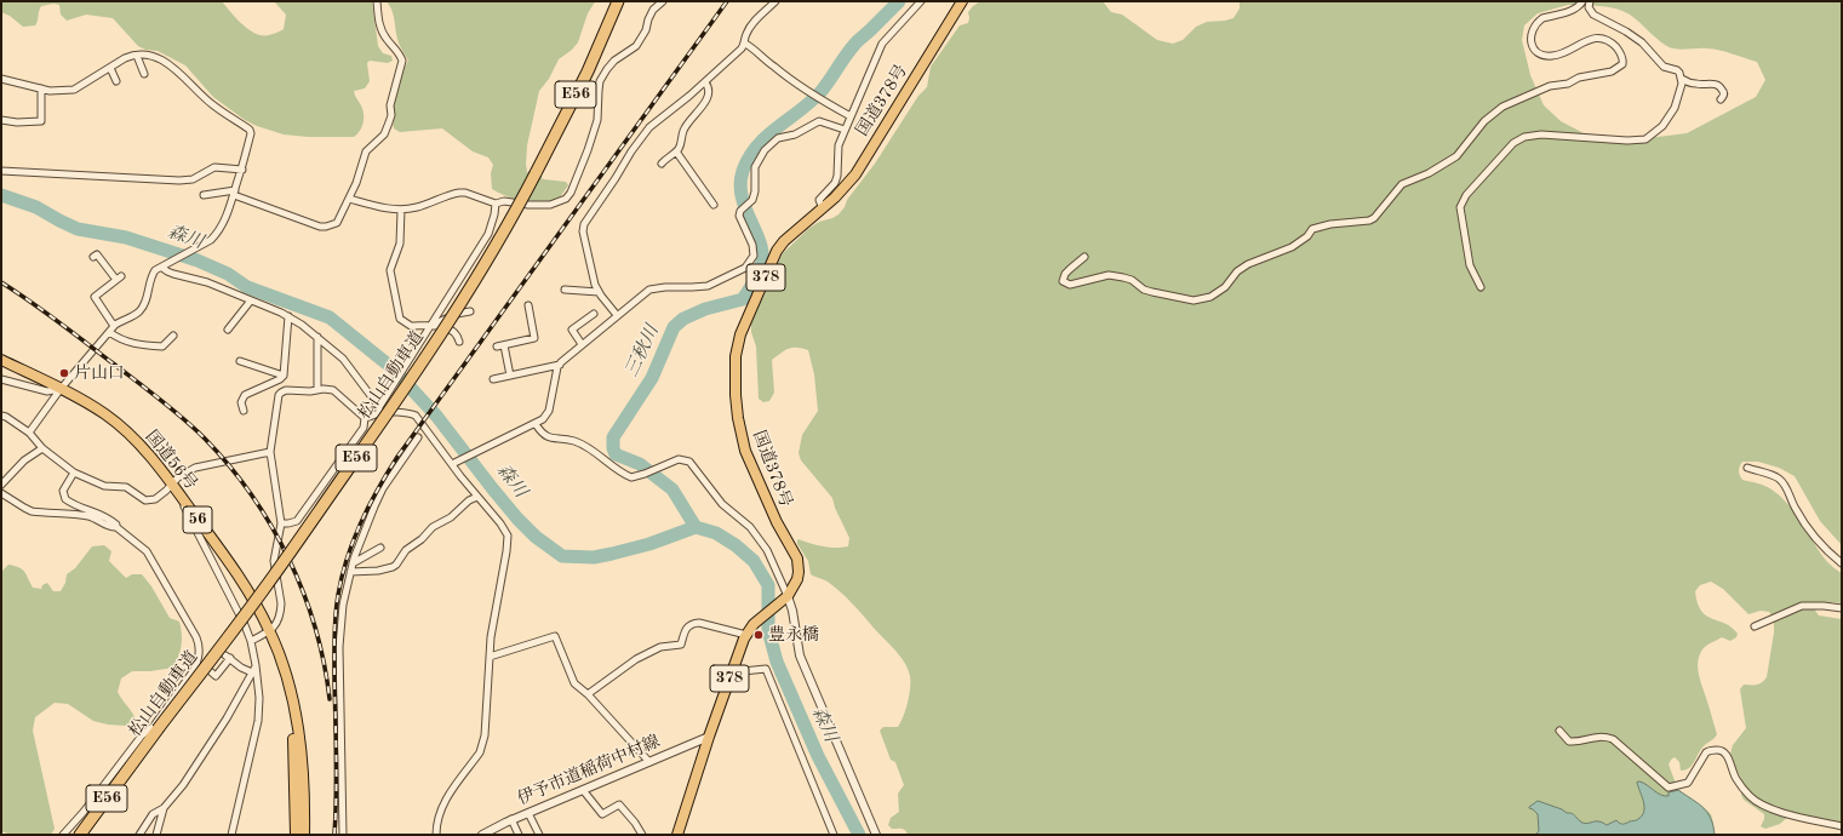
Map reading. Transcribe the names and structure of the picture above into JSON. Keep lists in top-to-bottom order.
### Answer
{
  "streets": {
    "highway": [
      "E56",
      "国道378号",
      "378",
      "松山自動車道",
      "国道56号",
      "56"
    ],
    "street": ["伊予市道稲荷中村線"]
  },
  "crossings": [
    ["国道378号", "伊予市道稲荷中村線"]
  ],
  "water": ["森川", "三秋川"],
  "places": ["片山口", "豊永橋"]
}
